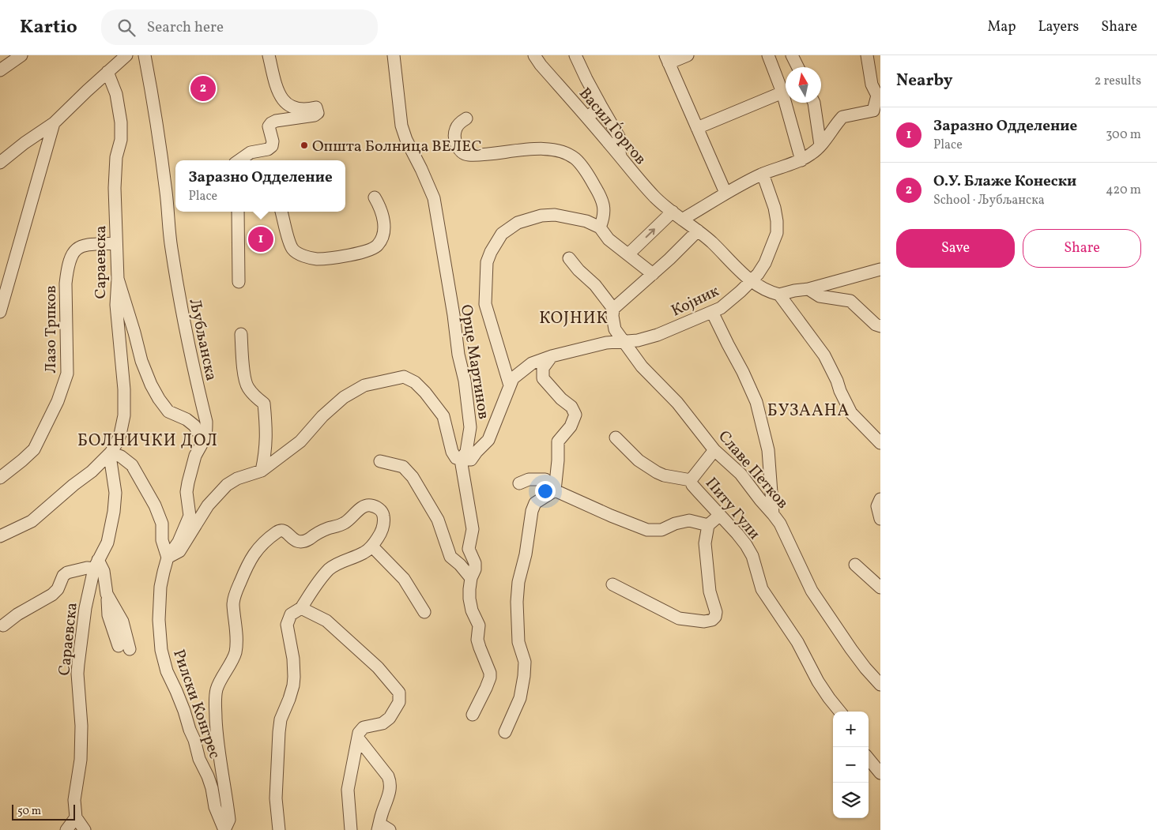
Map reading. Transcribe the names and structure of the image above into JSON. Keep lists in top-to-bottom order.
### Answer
{
  "streets": {
    "street": [
      "Васил Ѓоргов",
      "Сараевска",
      "Којник",
      "Лазо Трпков",
      "Љубљанска",
      "Орце Мартинов",
      "Славе Петков",
      "Питу Гули",
      "Рилски Конгрес"
    ]
  },
  "crossings": [
    ["Васил Ѓоргов", "Којник"],
    ["Сараевска", "Лазо Трпков"],
    ["Којник", "Славе Петков"],
    ["Љубљанска", "Рилски Конгрес"]
  ],
  "districts": ["КОЈНИК", "БУЗААНА", "БОЛНИЧКИ ДОЛ"],
  "places": ["Општа Болница ВЕЛЕС"],
  "scale_bar": "50 m",
  "north": "top",
  "page": {
    "header": "Kartio",
    "search": "Search here",
    "nav": ["Map", "Layers", "Share"],
    "heading": ["Nearby", "2 results"],
    "pins": ["2", "1"],
    "list": [
      {
        "mark": "1",
        "name": "Заразно Одделение",
        "note": "Place",
        "value": "300 m"
      },
      {
        "mark": "2",
        "name": "О.У. Блаже Конески",
        "note": "School · Љубљанска",
        "value": "420 m"
      }
    ],
    "popup": ["Заразно Одделение", "Place"],
    "buttons": ["Save", "Share"],
    "map_buttons": ["+", "−"],
    "scale": "50 m"
  }
}
